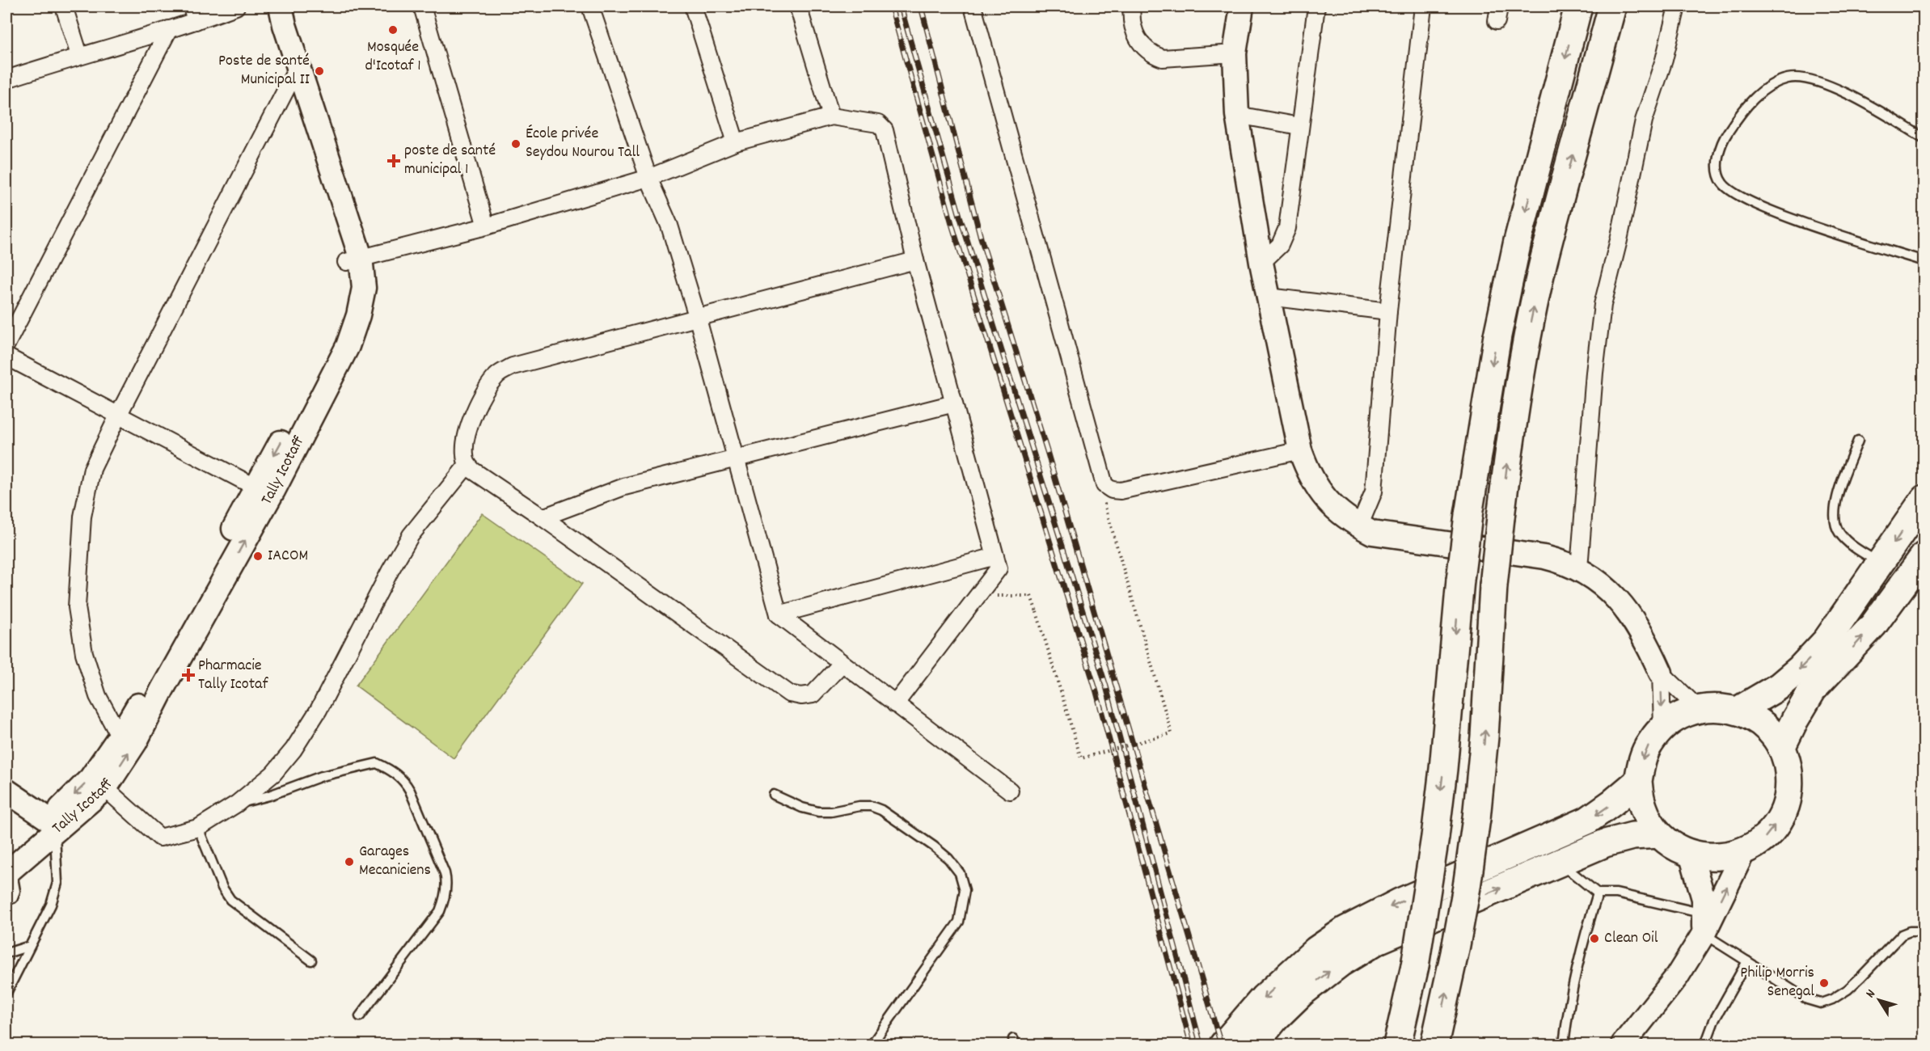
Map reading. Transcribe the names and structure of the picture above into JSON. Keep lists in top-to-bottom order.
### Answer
{
  "streets": {
    "street": ["Tally Icotaff"]
  },
  "places": {
    "other": [
      "Mosquée d'Icotaf 1",
      "Poste de santé Municipal II",
      "École privée Seydou Nourou Tall",
      "IACOM",
      "Garages Mecaniciens",
      "Clean Oil",
      "Philip Morris Senegal"
    ],
    "health": ["poste de santé municipal 1", "Pharmacie Tally Icotaf"]
  },
  "north": "top left"
}
